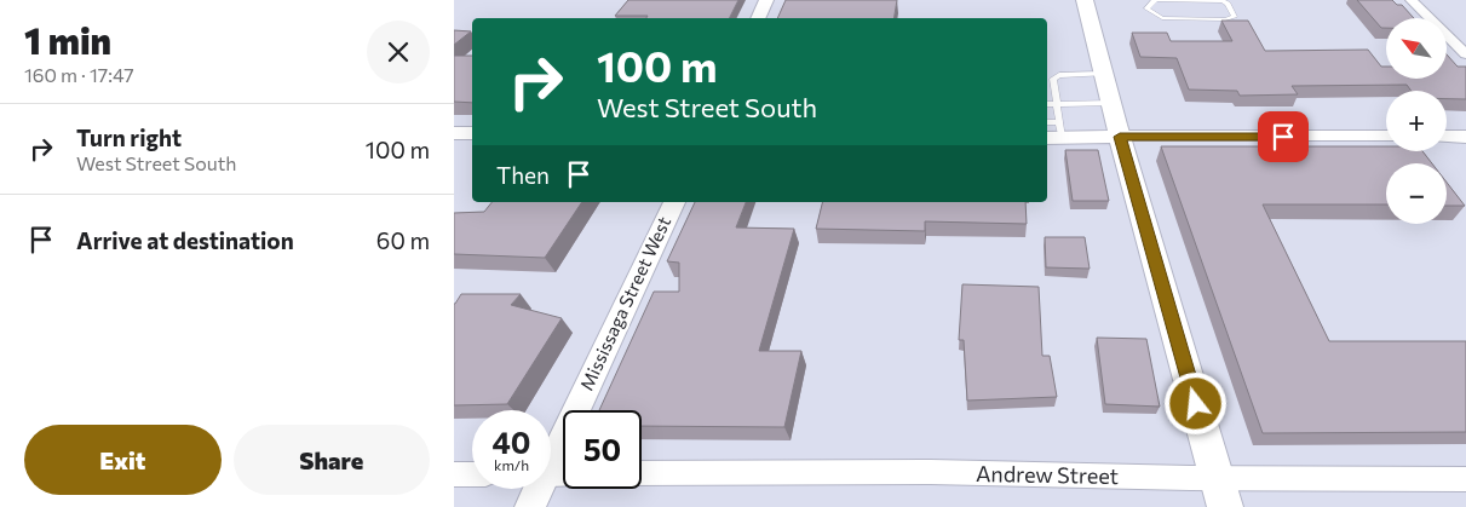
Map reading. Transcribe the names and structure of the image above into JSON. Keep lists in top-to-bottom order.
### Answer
{
  "streets": {
    "street": ["Mississaga Street West", "Andrew Street"]
  },
  "north": "top left",
  "page": {
    "heading": ["1 min", "160 m · 17:47"],
    "map_buttons": ["+", "−"],
    "turn": ["100 m", "West Street South"],
    "list": [
      {
        "name": "Turn right",
        "note": "West Street South",
        "value": "100 m"
      },
      {
        "name": "Arrive at destination",
        "value": "60 m"
      }
    ],
    "then": "Then",
    "speed": "40 km/h",
    "limit": "50",
    "buttons": ["Exit", "Share"]
  }
}
